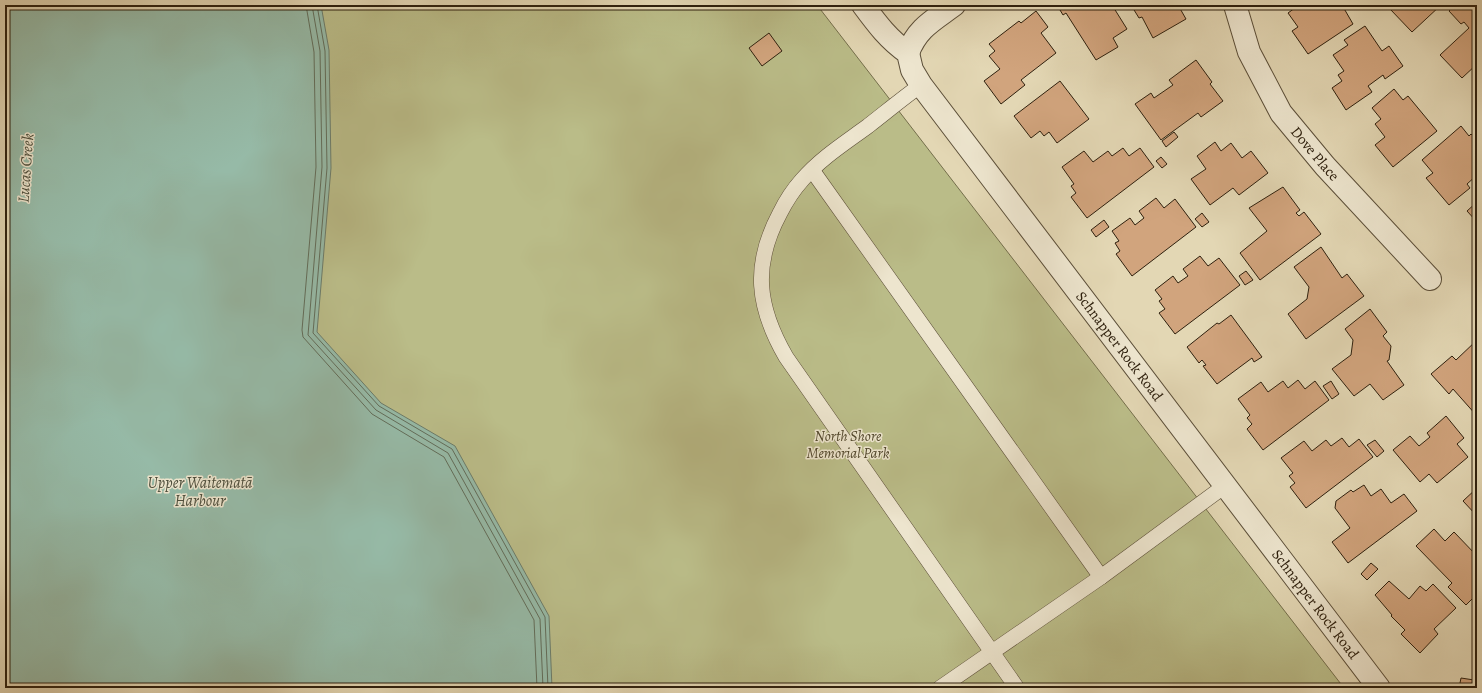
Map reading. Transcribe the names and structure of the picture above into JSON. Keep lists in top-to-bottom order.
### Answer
{
  "streets": {
    "street": ["Dove Place", "Schnapper Rock Road"]
  },
  "water": ["Lucas Creek", "Upper Waitematā Harbour"],
  "parks": ["North Shore Memorial Park"]
}
